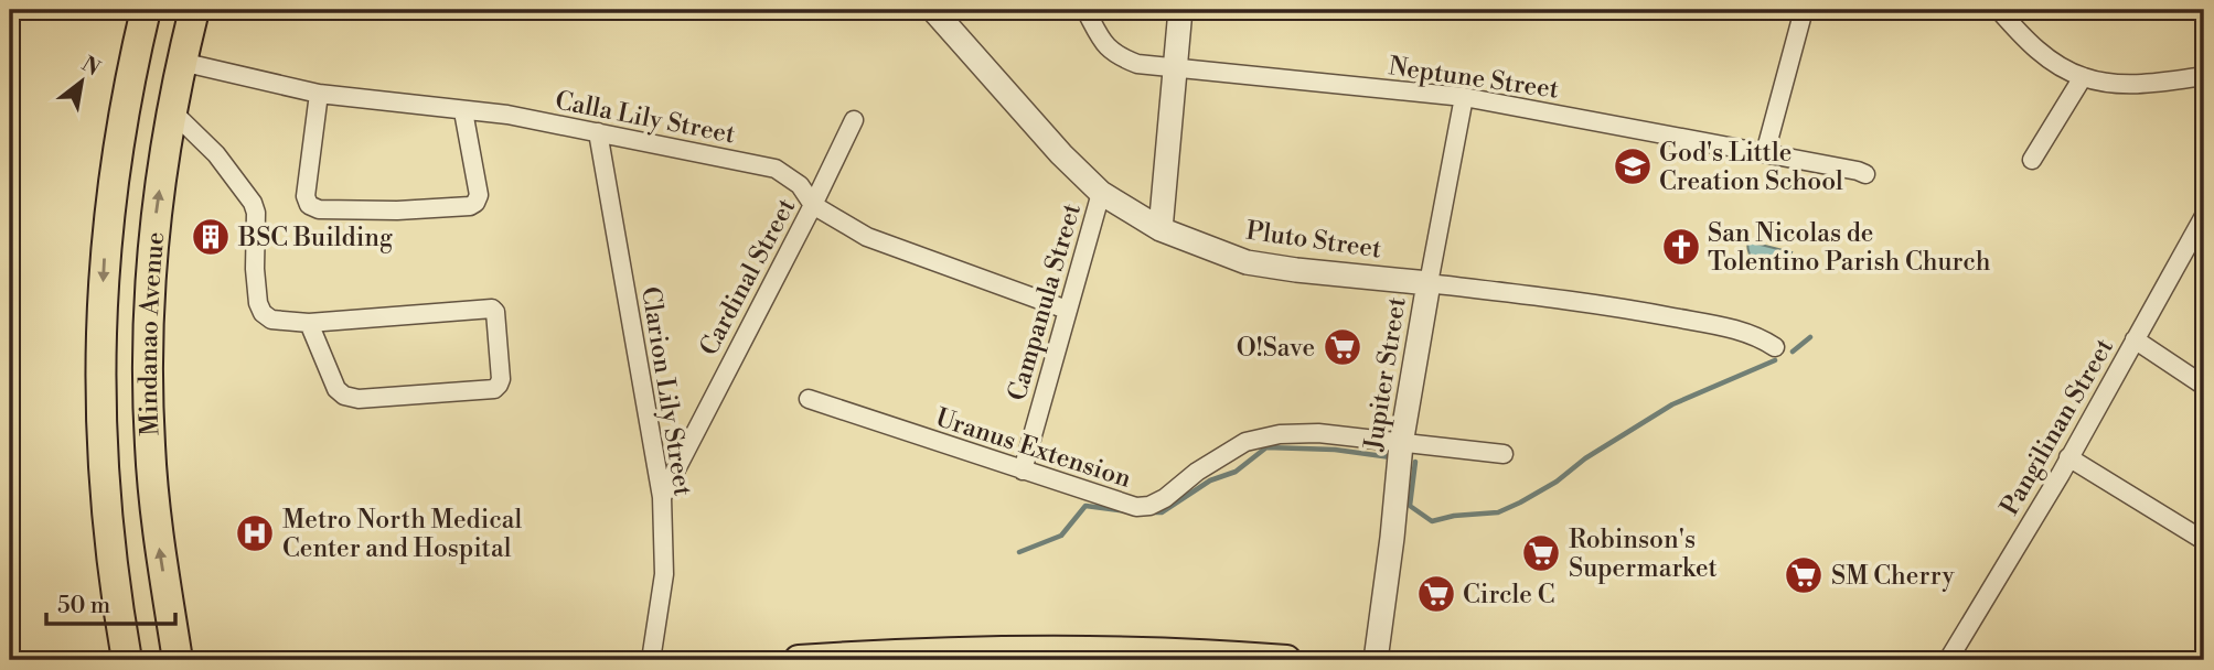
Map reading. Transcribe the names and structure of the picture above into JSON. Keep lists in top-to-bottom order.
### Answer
{
  "streets": {
    "main road": ["Mindanao Avenue"],
    "street": [
      "Neptune Street",
      "Calla Lily Street",
      "Pluto Street",
      "Cardinal Street",
      "Campanula Street",
      "Jupiter Street",
      "Clarion Lily Street",
      "Pangilinan Street",
      "Uranus Extension"
    ]
  },
  "crossings": [
    ["Neptune Street", "Jupiter Street"],
    ["Calla Lily Street", "Cardinal Street"],
    ["Calla Lily Street", "Campanula Street"],
    ["Calla Lily Street", "Mindanao Avenue"],
    ["Calla Lily Street", "Clarion Lily Street"],
    ["Pluto Street", "Campanula Street"],
    ["Pluto Street", "Jupiter Street"],
    ["Cardinal Street", "Clarion Lily Street"],
    ["Campanula Street", "Uranus Extension"],
    ["Jupiter Street", "Uranus Extension"]
  ],
  "places": {
    "school or university": ["God's Little Creation School"],
    "building": ["BSC Building"],
    "church": ["San Nicolas de Tolentino Parish Church"],
    "supermarket": [
      "O!Save",
      "Robinson's Supermarket",
      "SM Cherry",
      "Circle C"
    ],
    "hospital": ["Metro North Medical Center and Hospital"]
  },
  "scale_bar": "50 m",
  "north": "top right"
}
